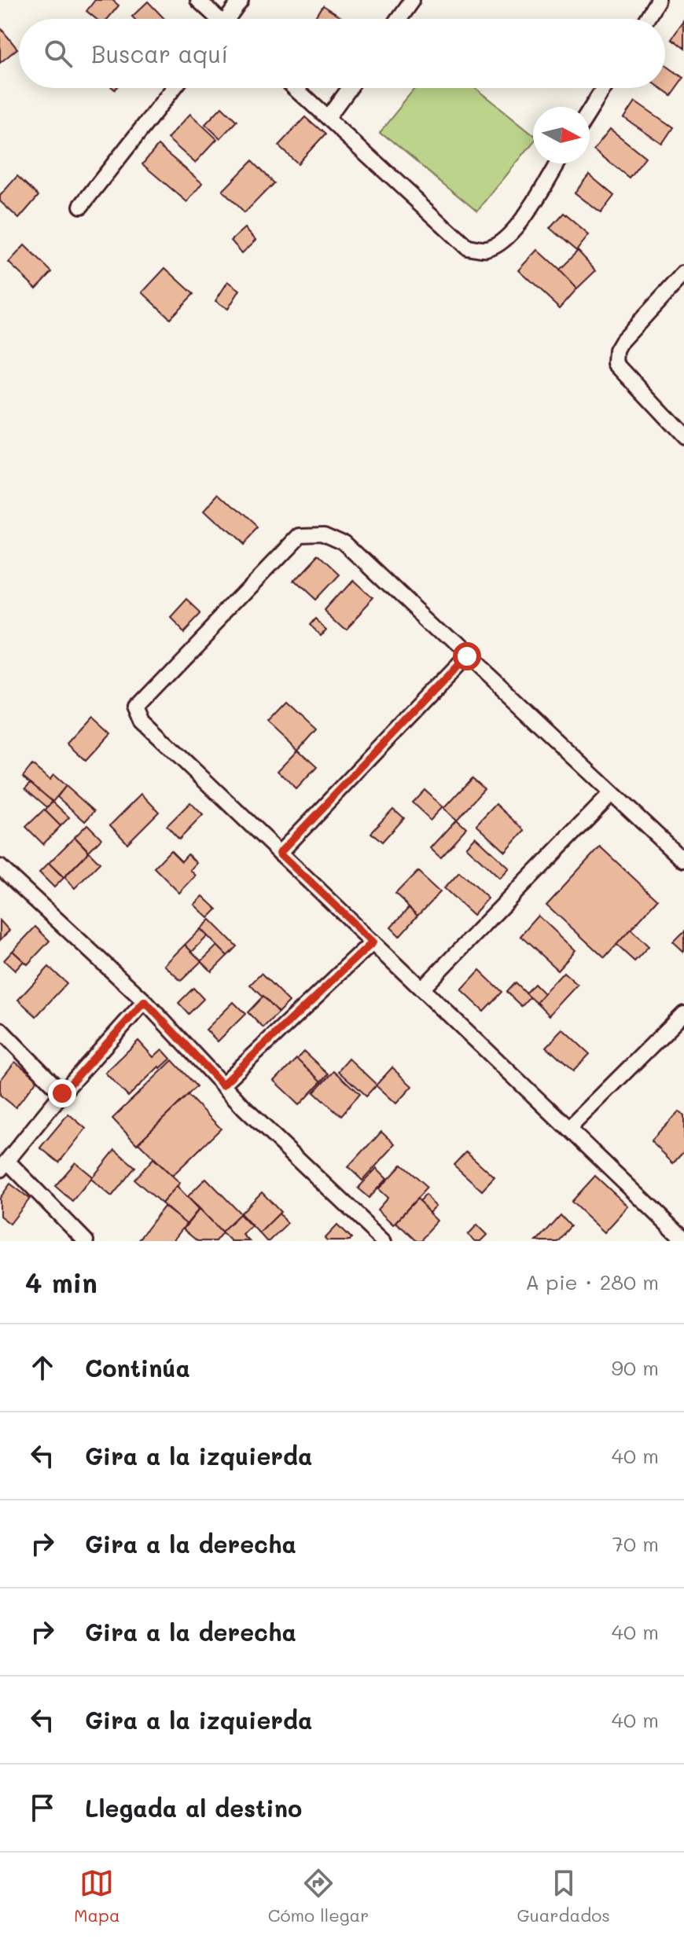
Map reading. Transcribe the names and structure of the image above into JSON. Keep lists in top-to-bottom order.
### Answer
{
  "north": "right",
  "page": {
    "search": "Buscar aquí",
    "heading": ["4 min", "A pie · 280 m"],
    "list": [
      ["Continúa", "90 m"],
      ["Gira a la izquierda", "40 m"],
      ["Gira a la derecha", "70 m"],
      ["Gira a la derecha", "40 m"],
      ["Gira a la izquierda", "40 m"],
      "Llegada al destino"
    ],
    "nav": ["Mapa", "Cómo llegar", "Guardados"]
  }
}
